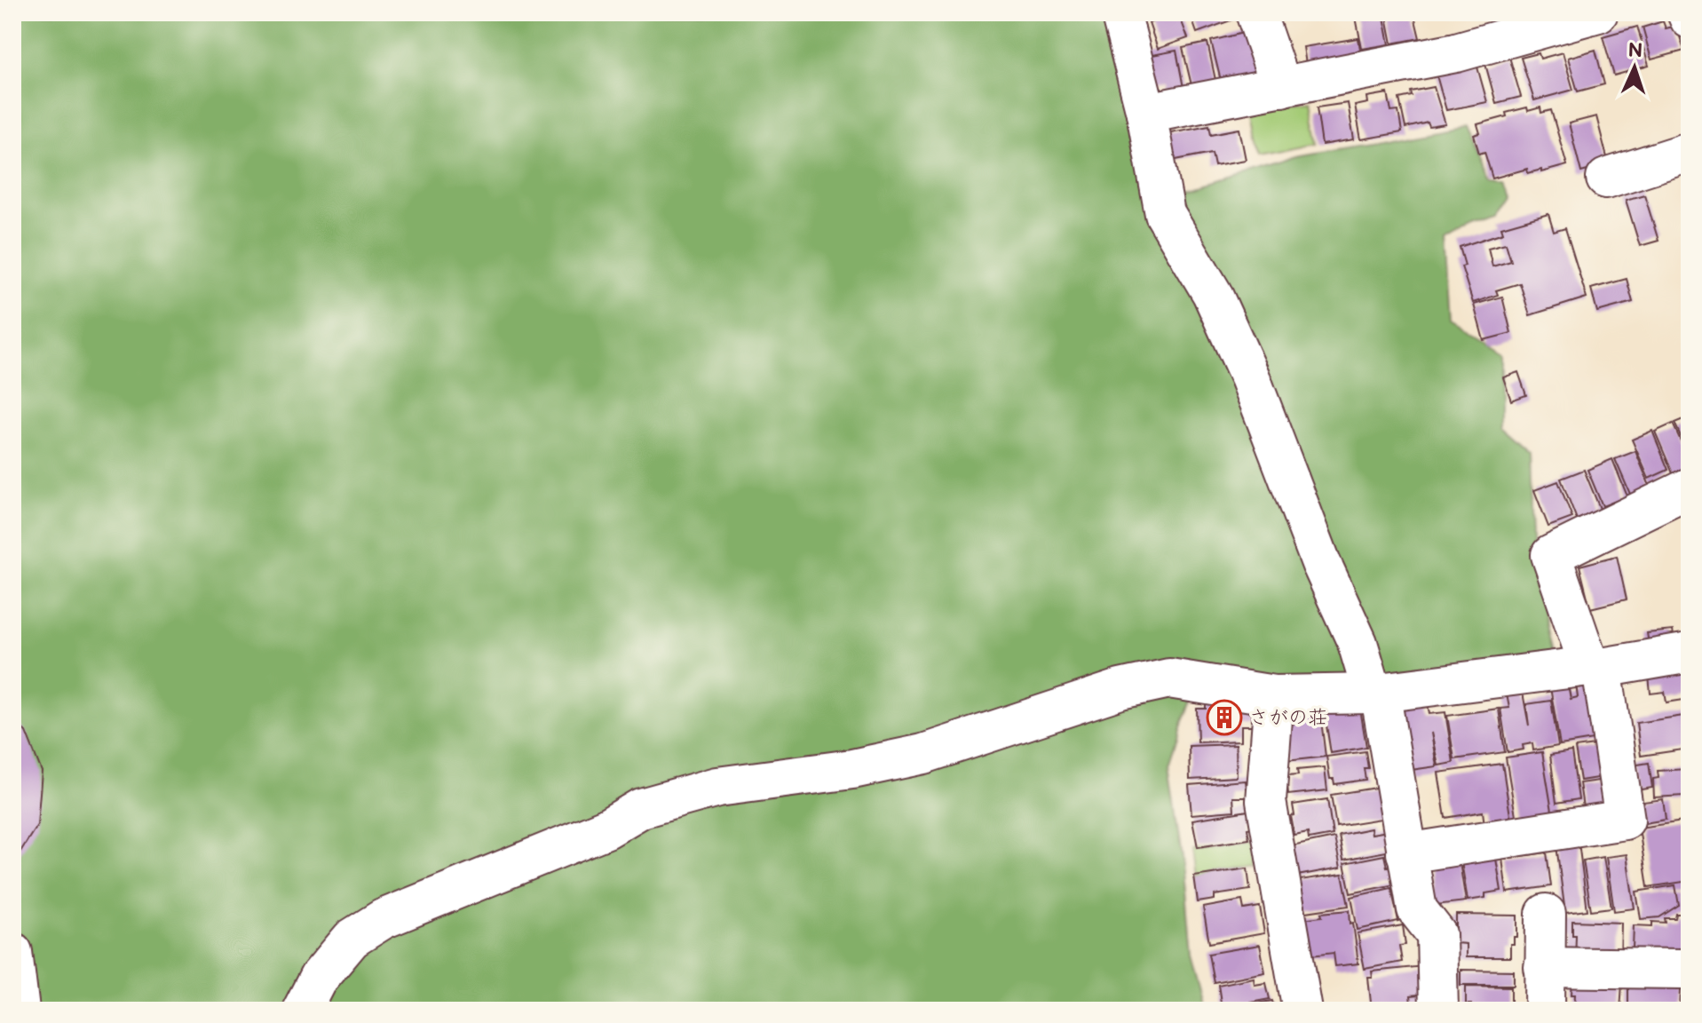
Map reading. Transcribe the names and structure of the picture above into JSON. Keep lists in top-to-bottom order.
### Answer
{
  "places": {
    "building": ["さがの荘"]
  },
  "north": "top"
}
